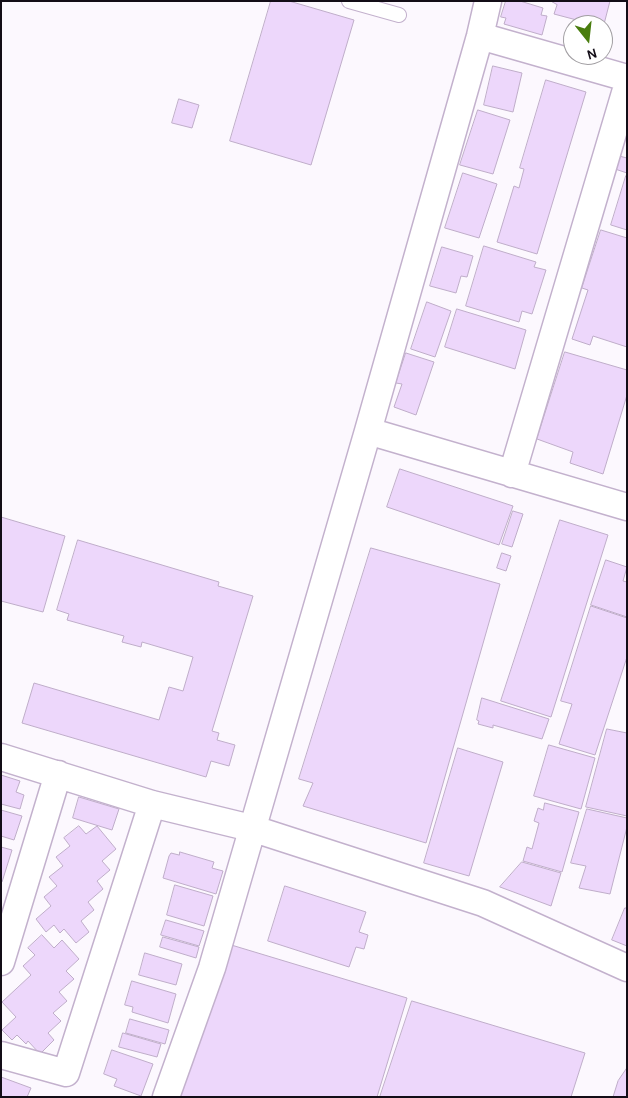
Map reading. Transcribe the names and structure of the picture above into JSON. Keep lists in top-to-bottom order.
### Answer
{
  "north": "bottom"
}
